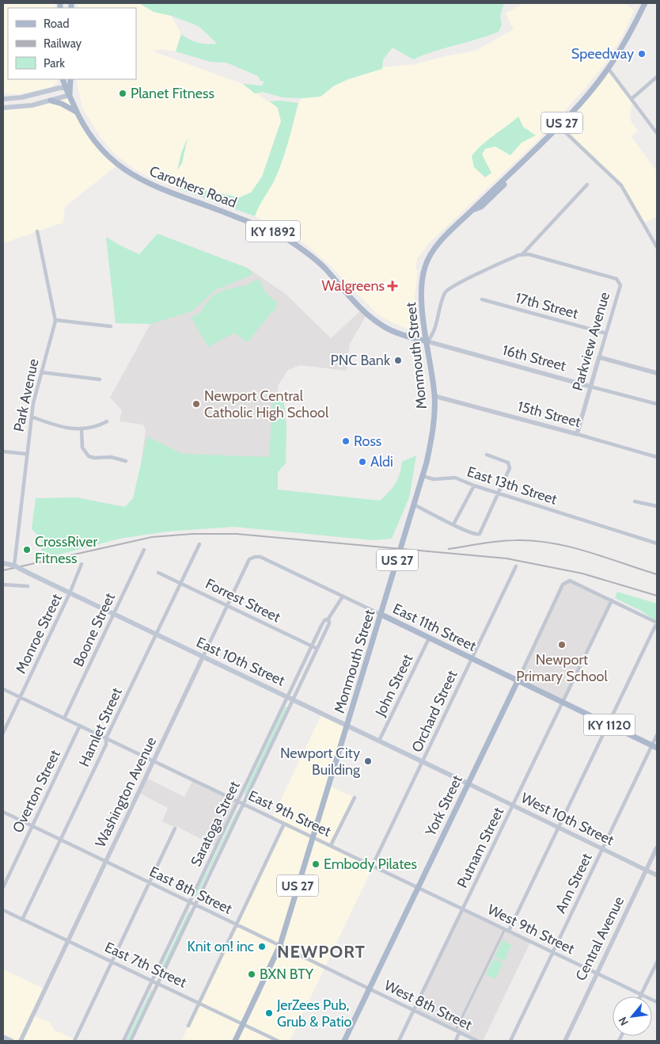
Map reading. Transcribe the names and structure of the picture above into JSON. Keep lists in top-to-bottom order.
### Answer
{
  "streets": {
    "main road": [
      "US 27",
      "Carothers Road",
      "KY 1892",
      "Monmouth Street",
      "East 11th Street",
      "East 10th Street",
      "KY 1120",
      "York Street"
    ],
    "street": [
      "17th Street",
      "Parkview Avenue",
      "16th Street",
      "Park Avenue",
      "15th Street",
      "East 13th Street",
      "Forrest Street",
      "Boone Street",
      "Monroe Street",
      "John Street",
      "Orchard Street",
      "Hamlet Street",
      "Overton Street",
      "Washington Avenue",
      "East 9th Street",
      "West 10th Street",
      "Saratoga Street",
      "Putnam Street",
      "Ann Street",
      "East 8th Street",
      "West 9th Street",
      "Central Avenue",
      "East 7th Street",
      "West 8th Street"
    ]
  },
  "crossings": [
    ["US 27", "Monmouth Street"],
    ["Carothers Road", "KY 1892"],
    ["Carothers Road", "Monmouth Street"],
    ["Carothers Road", "16th Street"],
    ["17th Street", "Parkview Avenue"],
    ["Parkview Avenue", "16th Street"],
    ["Parkview Avenue", "15th Street"],
    ["Monmouth Street", "16th Street"],
    ["Monmouth Street", "15th Street"],
    ["Monmouth Street", "East 13th Street"],
    ["Monmouth Street", "East 11th Street"],
    ["Monmouth Street", "East 10th Street"],
    ["Monmouth Street", "East 9th Street"],
    ["Monmouth Street", "East 8th Street"],
    ["Monmouth Street", "East 7th Street"],
    ["Park Avenue", "East 10th Street"],
    ["Forrest Street", "Hamlet Street"],
    ["Forrest Street", "Washington Avenue"],
    ["Forrest Street", "Saratoga Street"],
    ["East 11th Street", "John Street"],
    ["East 11th Street", "Orchard Street"],
    ["East 11th Street", "KY 1120"],
    ["East 11th Street", "Washington Avenue"],
    ["East 11th Street", "York Street"],
    ["East 11th Street", "Saratoga Street"],
    ["Boone Street", "East 10th Street"],
    ["Boone Street", "East 9th Street"],
    ["Monroe Street", "East 10th Street"],
    ["Monroe Street", "East 9th Street"],
    ["East 10th Street", "John Street"],
    ["East 10th Street", "Orchard Street"],
    ["East 10th Street", "Hamlet Street"],
    ["East 10th Street", "Washington Avenue"],
    ["East 10th Street", "York Street"],
    ["East 10th Street", "West 10th Street"],
    ["East 10th Street", "Saratoga Street"],
    ["Orchard Street", "East 9th Street"],
    ["KY 1120", "York Street"],
    ["KY 1120", "Putnam Street"],
    ["KY 1120", "Ann Street"],
    ["Hamlet Street", "East 9th Street"],
    ["Hamlet Street", "East 8th Street"],
    ["Hamlet Street", "East 7th Street"],
    ["Overton Street", "East 9th Street"],
    ["Overton Street", "East 8th Street"],
    ["Washington Avenue", "East 9th Street"],
    ["Washington Avenue", "East 8th Street"],
    ["Washington Avenue", "East 7th Street"],
    ["York Street", "East 9th Street"],
    ["York Street", "West 10th Street"],
    ["York Street", "Putnam Street"],
    ["York Street", "East 8th Street"],
    ["York Street", "West 9th Street"],
    ["York Street", "West 8th Street"],
    ["East 9th Street", "Saratoga Street"],
    ["East 9th Street", "West 9th Street"],
    ["West 10th Street", "Putnam Street"],
    ["West 10th Street", "Ann Street"],
    ["West 10th Street", "Central Avenue"],
    ["Saratoga Street", "East 8th Street"],
    ["Saratoga Street", "East 7th Street"],
    ["Putnam Street", "West 9th Street"],
    ["Putnam Street", "West 8th Street"],
    ["Ann Street", "West 9th Street"],
    ["East 8th Street", "West 8th Street"],
    ["West 9th Street", "Central Avenue"]
  ],
  "districts": ["NEWPORT"],
  "places": {
    "other": [
      "Speedway",
      "Planet Fitness",
      "PNC Bank",
      "Newport Central Catholic High School",
      "Ross",
      "Aldi",
      "CrossRiver Fitness",
      "Newport Primary School",
      "Newport City Building",
      "Embody Pilates",
      "Knit on! inc",
      "BXN BTY",
      "JerZees Pub, Grub & Patio"
    ],
    "health": ["Walgreens"]
  },
  "legend": ["Road", "Railway", "Park"],
  "north": "bottom left"
}
